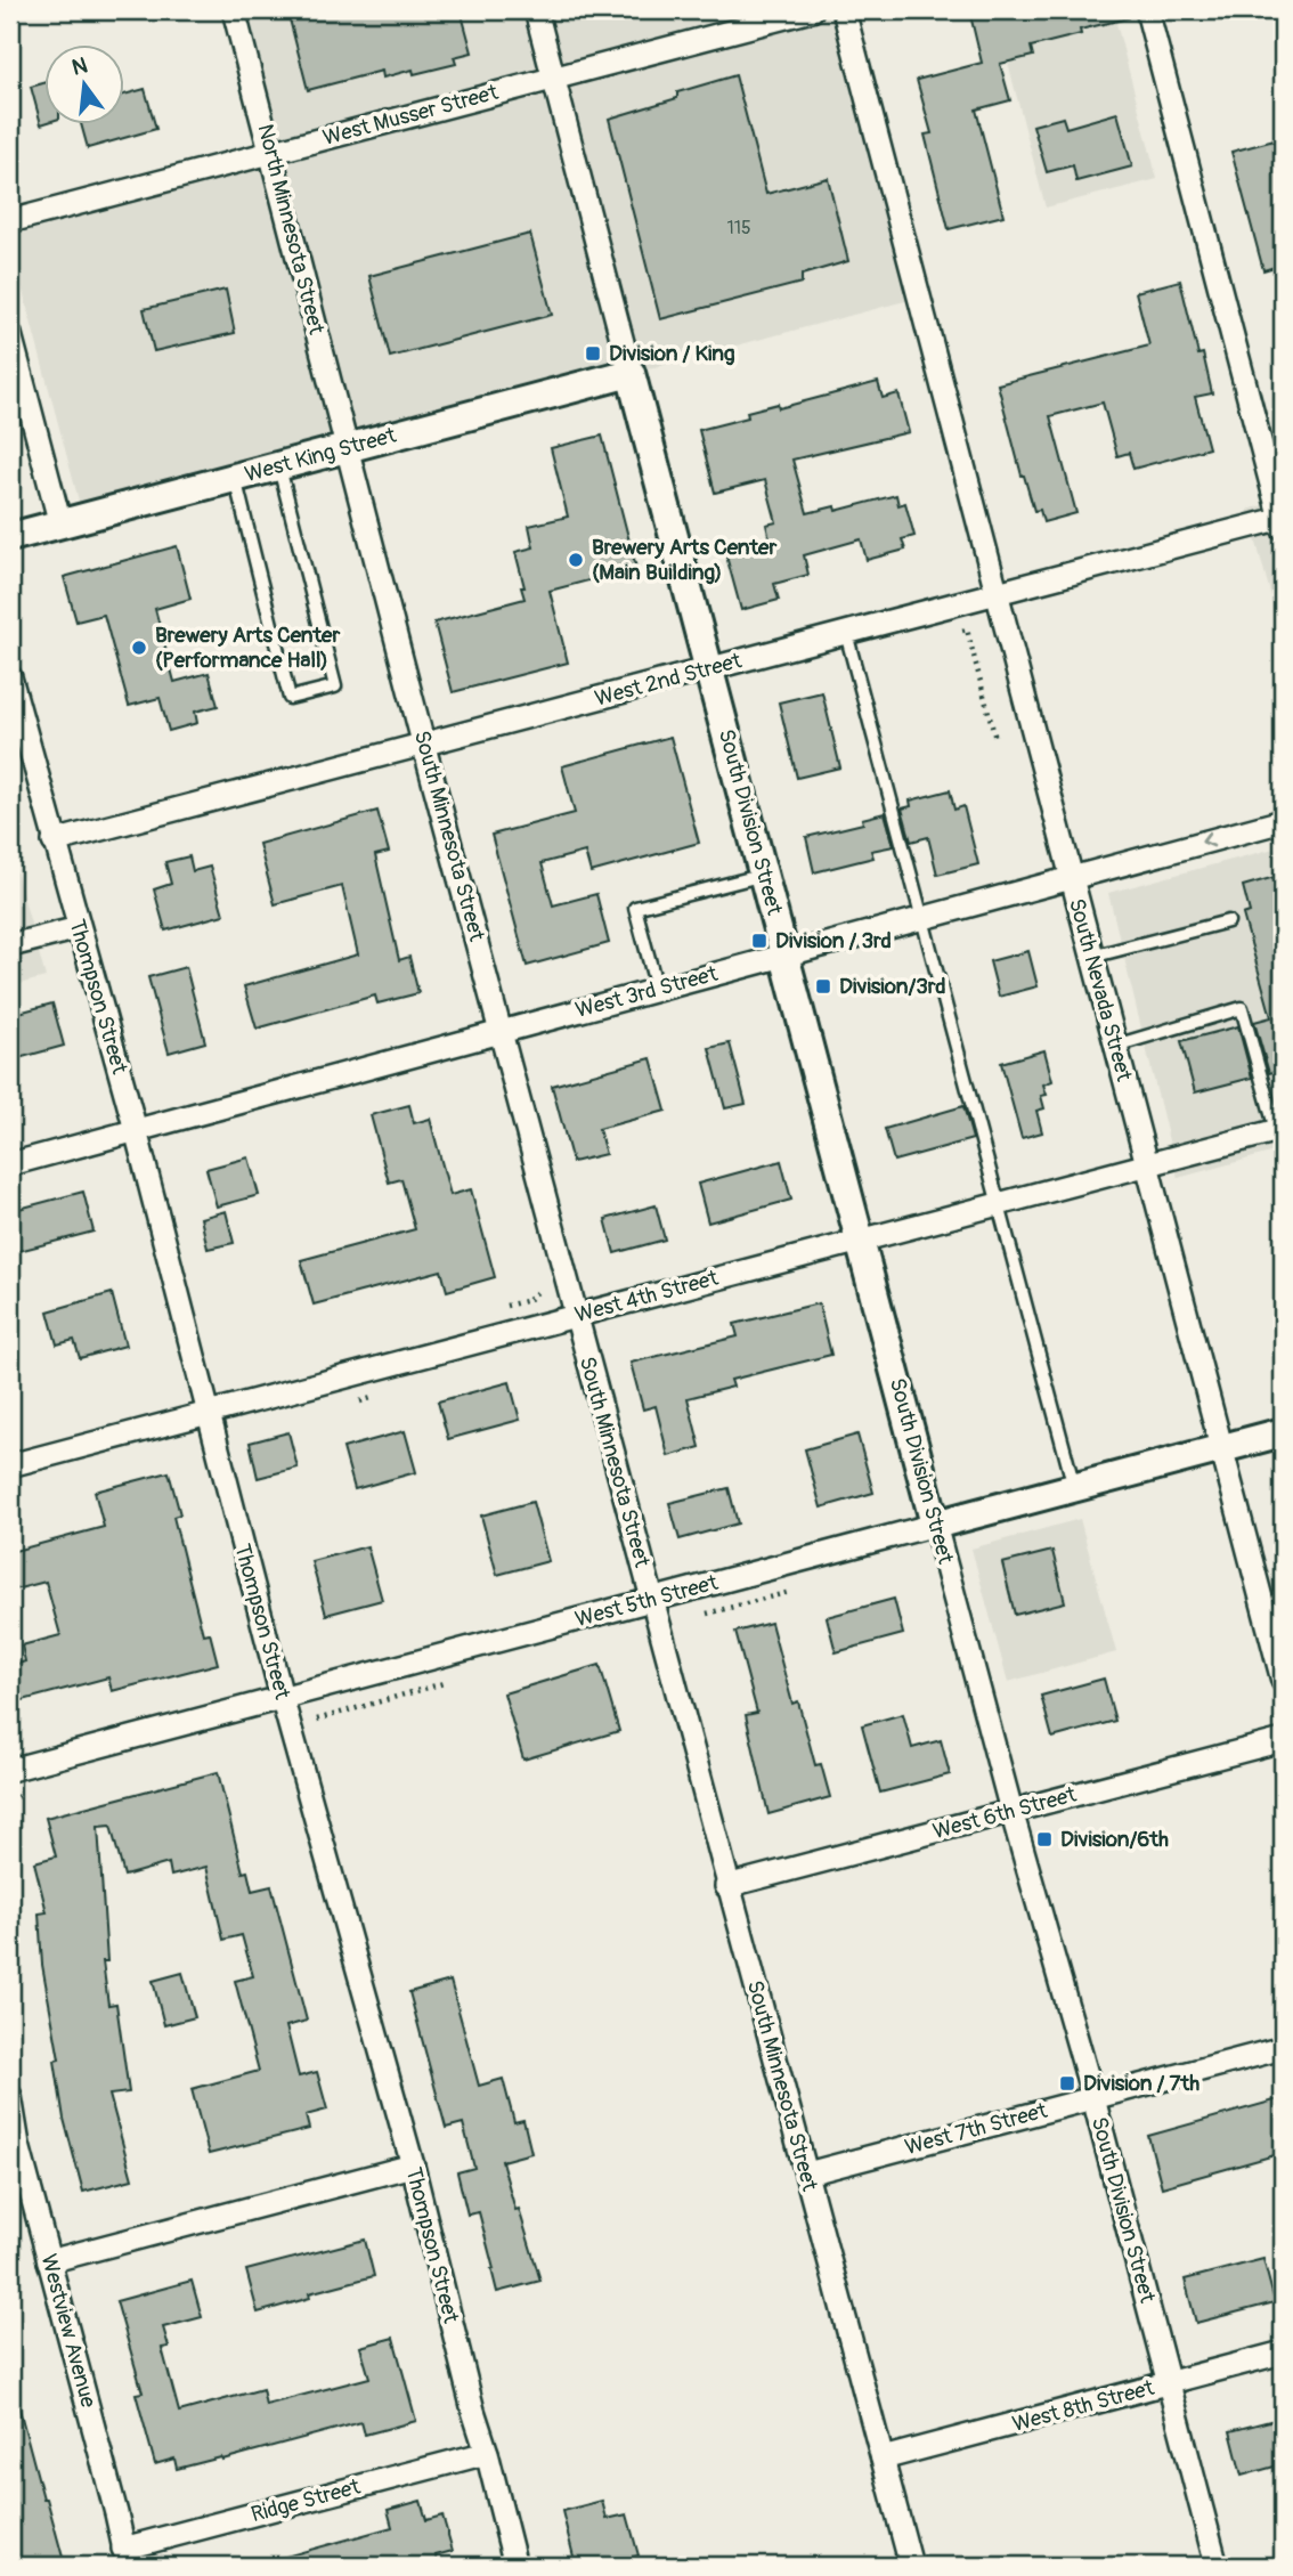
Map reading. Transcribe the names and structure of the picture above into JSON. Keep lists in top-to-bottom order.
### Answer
{
  "streets": {
    "street": [
      "West Musser Street",
      "North Minnesota Street",
      "West King Street",
      "West 2nd Street",
      "South Division Street",
      "South Minnesota Street",
      "South Nevada Street",
      "West 3rd Street",
      "Thompson Street",
      "West 4th Street",
      "West 5th Street",
      "West 6th Street",
      "West 7th Street",
      "Westview Avenue",
      "West 8th Street",
      "Ridge Street"
    ]
  },
  "crossings": [
    ["West Musser Street", "North Minnesota Street"],
    ["North Minnesota Street", "West King Street"],
    ["North Minnesota Street", "South Minnesota Street"],
    ["West King Street", "South Division Street"],
    ["West King Street", "South Minnesota Street"],
    ["West 2nd Street", "South Division Street"],
    ["West 2nd Street", "South Minnesota Street"],
    ["West 2nd Street", "South Nevada Street"],
    ["West 2nd Street", "Thompson Street"],
    ["South Division Street", "West 3rd Street"],
    ["South Division Street", "West 4th Street"],
    ["South Division Street", "West 5th Street"],
    ["South Division Street", "West 6th Street"],
    ["South Division Street", "West 7th Street"],
    ["South Division Street", "West 8th Street"],
    ["South Minnesota Street", "West 3rd Street"],
    ["South Minnesota Street", "West 4th Street"],
    ["South Minnesota Street", "West 5th Street"],
    ["South Minnesota Street", "West 6th Street"],
    ["South Minnesota Street", "West 7th Street"],
    ["South Minnesota Street", "West 8th Street"],
    ["South Nevada Street", "West 3rd Street"],
    ["South Nevada Street", "West 4th Street"],
    ["South Nevada Street", "West 5th Street"],
    ["West 3rd Street", "Thompson Street"],
    ["Thompson Street", "West 4th Street"],
    ["Thompson Street", "West 5th Street"],
    ["Thompson Street", "Ridge Street"],
    ["Westview Avenue", "Ridge Street"]
  ],
  "places": {
    "transit": [
      "Division / King",
      "Division / 3rd",
      "Division/3rd",
      "Division/6th",
      "Division / 7th"
    ],
    "other": ["Brewery Arts Center (Main Building)", "Brewery Arts Center (Performance Hall)"]
  },
  "house_numbers": ["115"],
  "north": "top"
}
